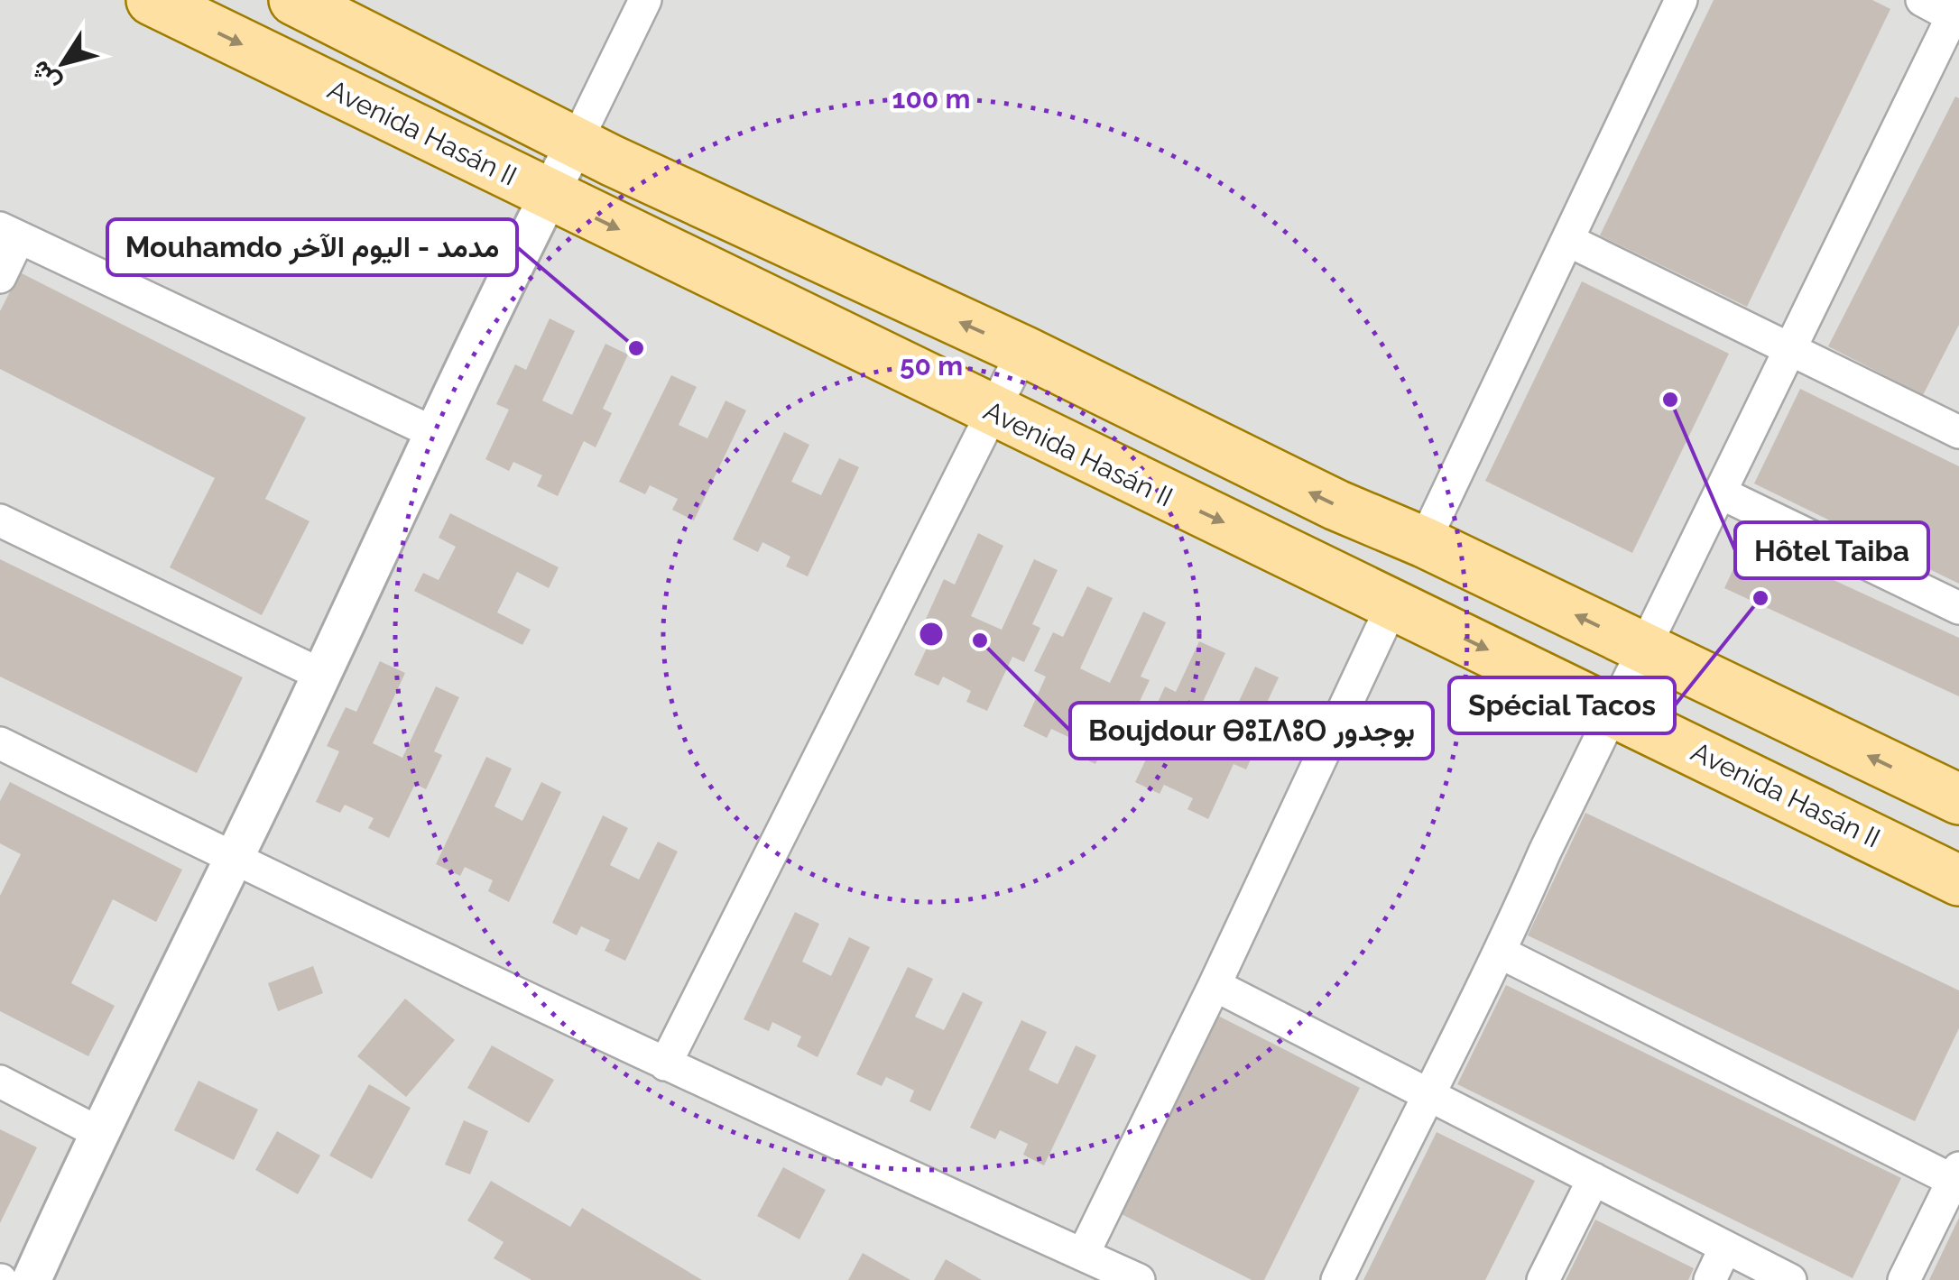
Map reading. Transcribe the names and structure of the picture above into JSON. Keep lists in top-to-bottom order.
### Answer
{
  "streets": {
    "main road": ["Avenida Hasán II"]
  },
  "places": [
    "Mouhamdo مدمد - اليوم الآخر",
    "Hôtel Taiba",
    "Spécial Tacos",
    "Boujdour ⴱⵓⵊⴷⵓⵔ بوجدور"
  ],
  "north": "bottom left",
  "rings": ["100 m", "50 m"]
}
